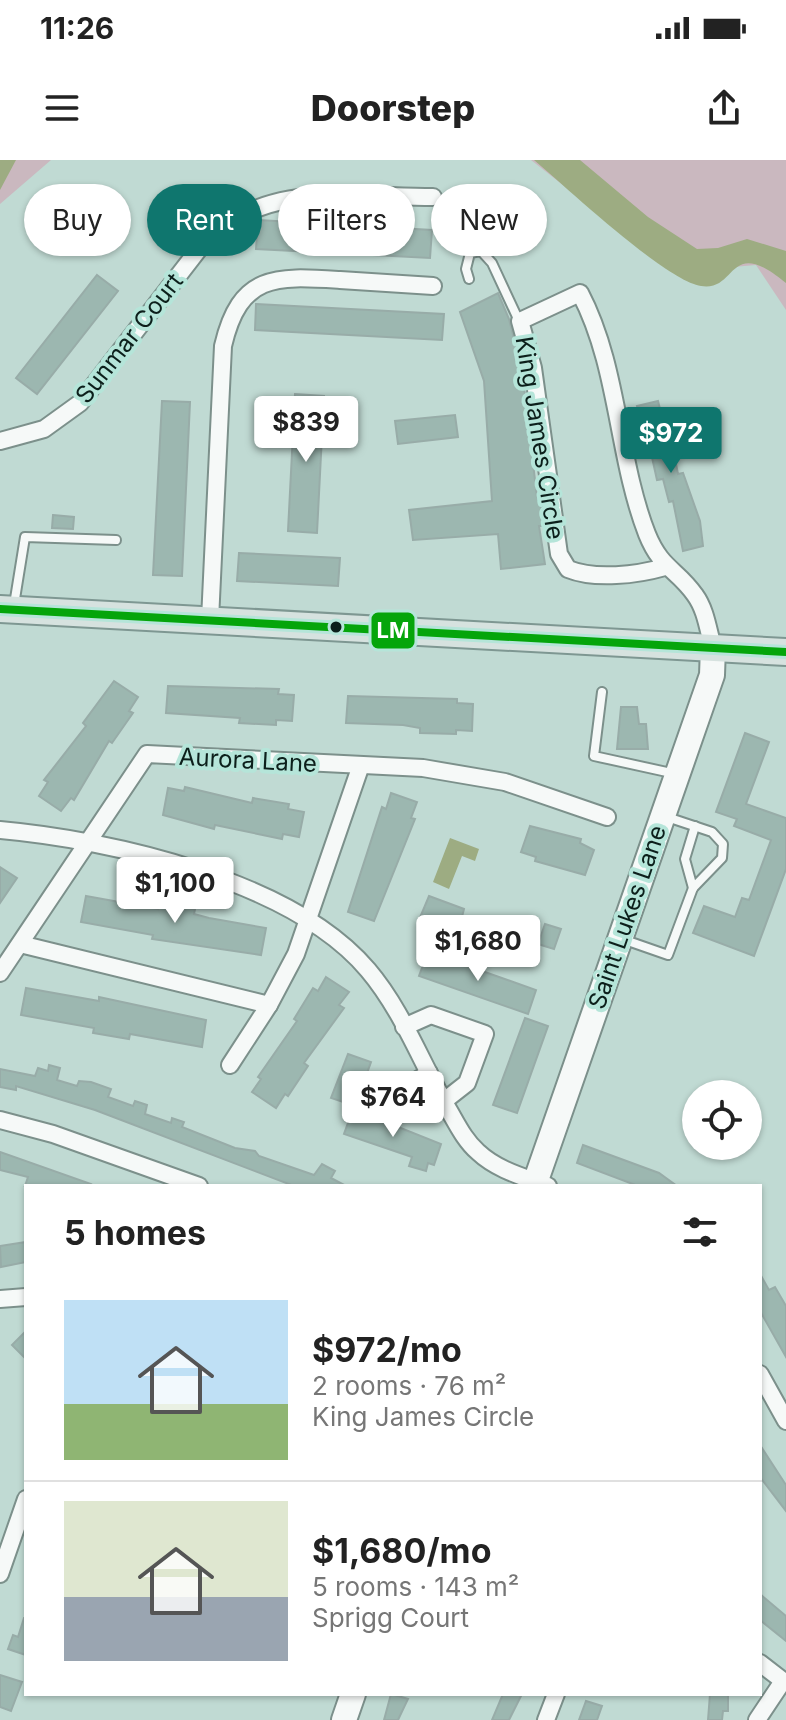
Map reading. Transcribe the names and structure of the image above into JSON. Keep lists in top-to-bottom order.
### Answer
{
  "streets": {
    "street": [
      "Sunmar Court",
      "King James Circle",
      "Aurora Lane",
      "Saint Lukes Lane"
    ]
  },
  "crossings": [
    ["King James Circle", "Saint Lukes Lane"]
  ],
  "lines": ["transit line LM"],
  "page": {
    "status": "11:26",
    "header": "Doorstep",
    "chip": [
      "Buy",
      "Rent",
      "Filters",
      "New"
    ],
    "price": [
      "$839",
      "$972",
      "$1,100",
      "$1,680",
      "$764"
    ],
    "heading": "5 homes",
    "list": [
      {
        "name": "$972/mo",
        "note": "2 rooms · 76 m² · King James Circle"
      },
      {
        "name": "$1,680/mo",
        "note": "5 rooms · 143 m² · Sprigg Court"
      }
    ]
  }
}
